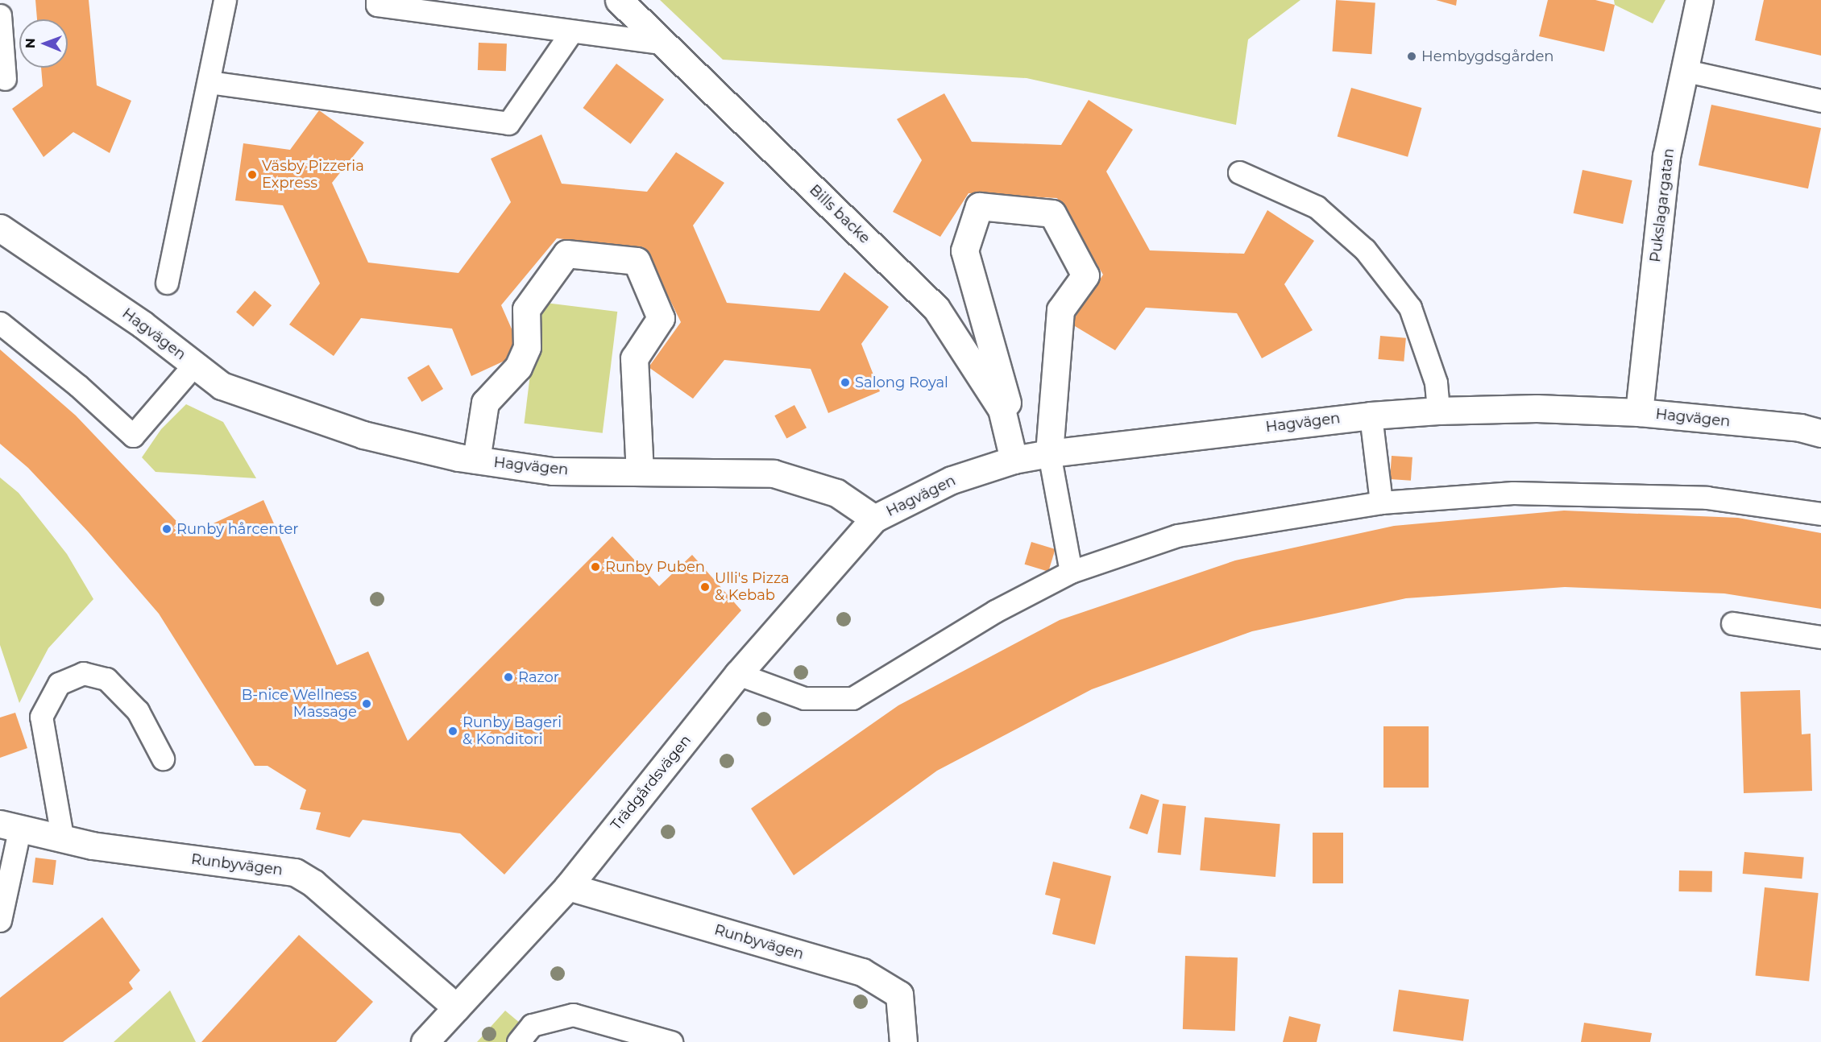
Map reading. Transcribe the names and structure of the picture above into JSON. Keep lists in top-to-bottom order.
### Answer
{
  "streets": {
    "street": [
      "Pukslagargatan",
      "Bills backe",
      "Hagvägen",
      "Trädgårdsvägen",
      "Runbyvägen"
    ]
  },
  "crossings": [
    ["Pukslagargatan", "Hagvägen"],
    ["Bills backe", "Hagvägen"],
    ["Hagvägen", "Trädgårdsvägen"],
    ["Trädgårdsvägen", "Runbyvägen"]
  ],
  "places": [
    "Hembygdsgården",
    "Väsby Pizzeria Express",
    "Salong Royal",
    "Runby hårcenter",
    "Runby Puben",
    "Ulli's Pizza & Kebab",
    "Razor",
    "B-nice Wellness Massage",
    "Runby Bageri & Konditori"
  ],
  "north": "left"
}
